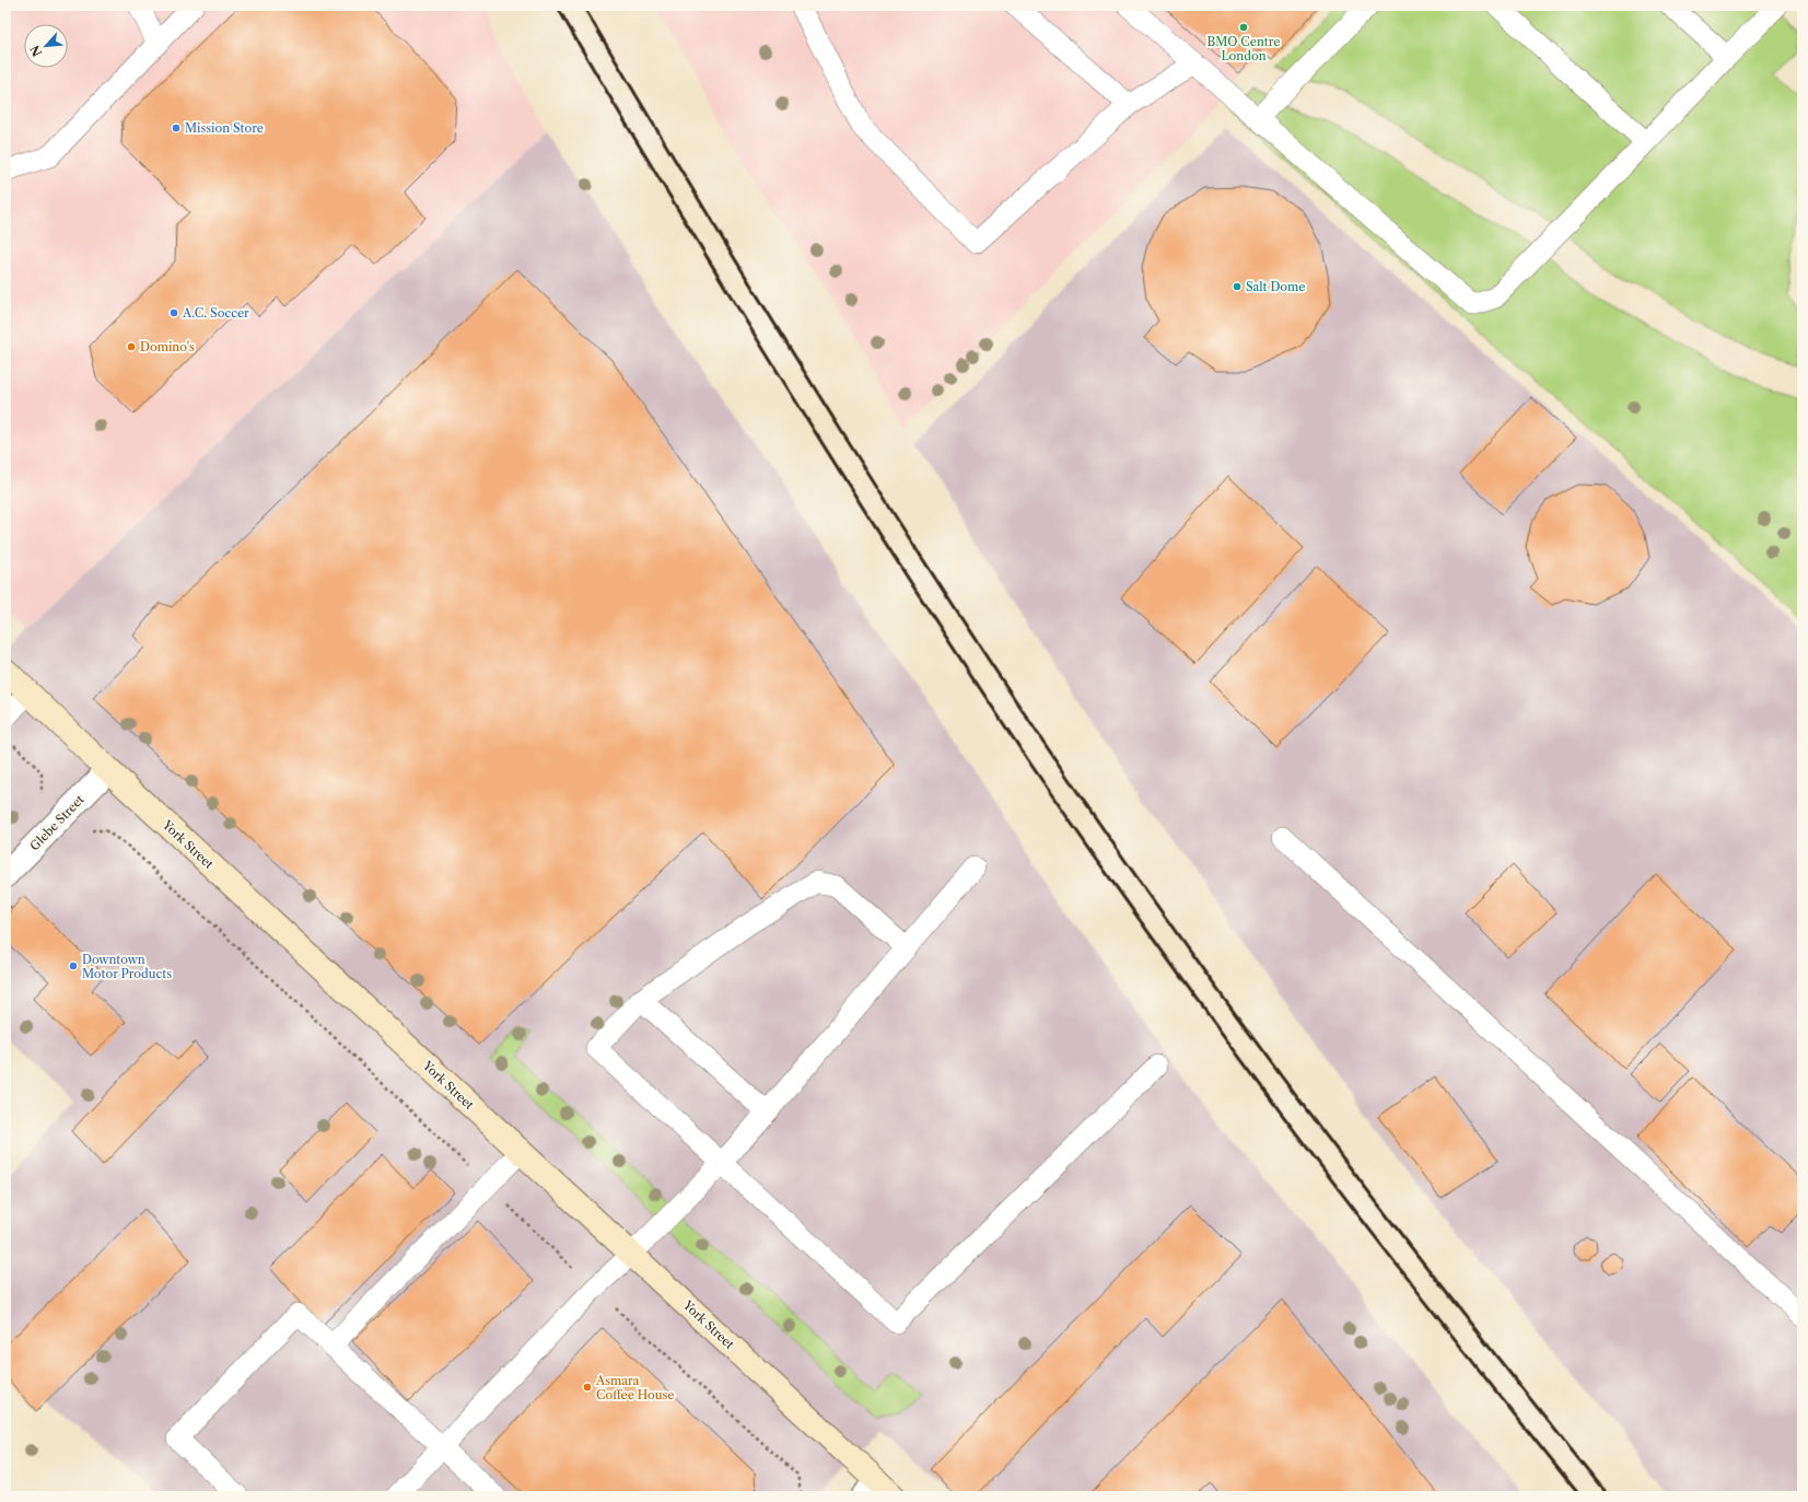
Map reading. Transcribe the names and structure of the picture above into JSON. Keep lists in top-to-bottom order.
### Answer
{
  "streets": {
    "main road": ["York Street"],
    "street": ["Glebe Street"]
  },
  "crossings": [
    ["Glebe Street", "York Street"]
  ],
  "places": [
    "BMO Centre London",
    "Mission Store",
    "Salt Dome",
    "A.C. Soccer",
    "Domino's",
    "Downtown Motor Products",
    "Asmara Coffee House"
  ],
  "north": "bottom left"
}
